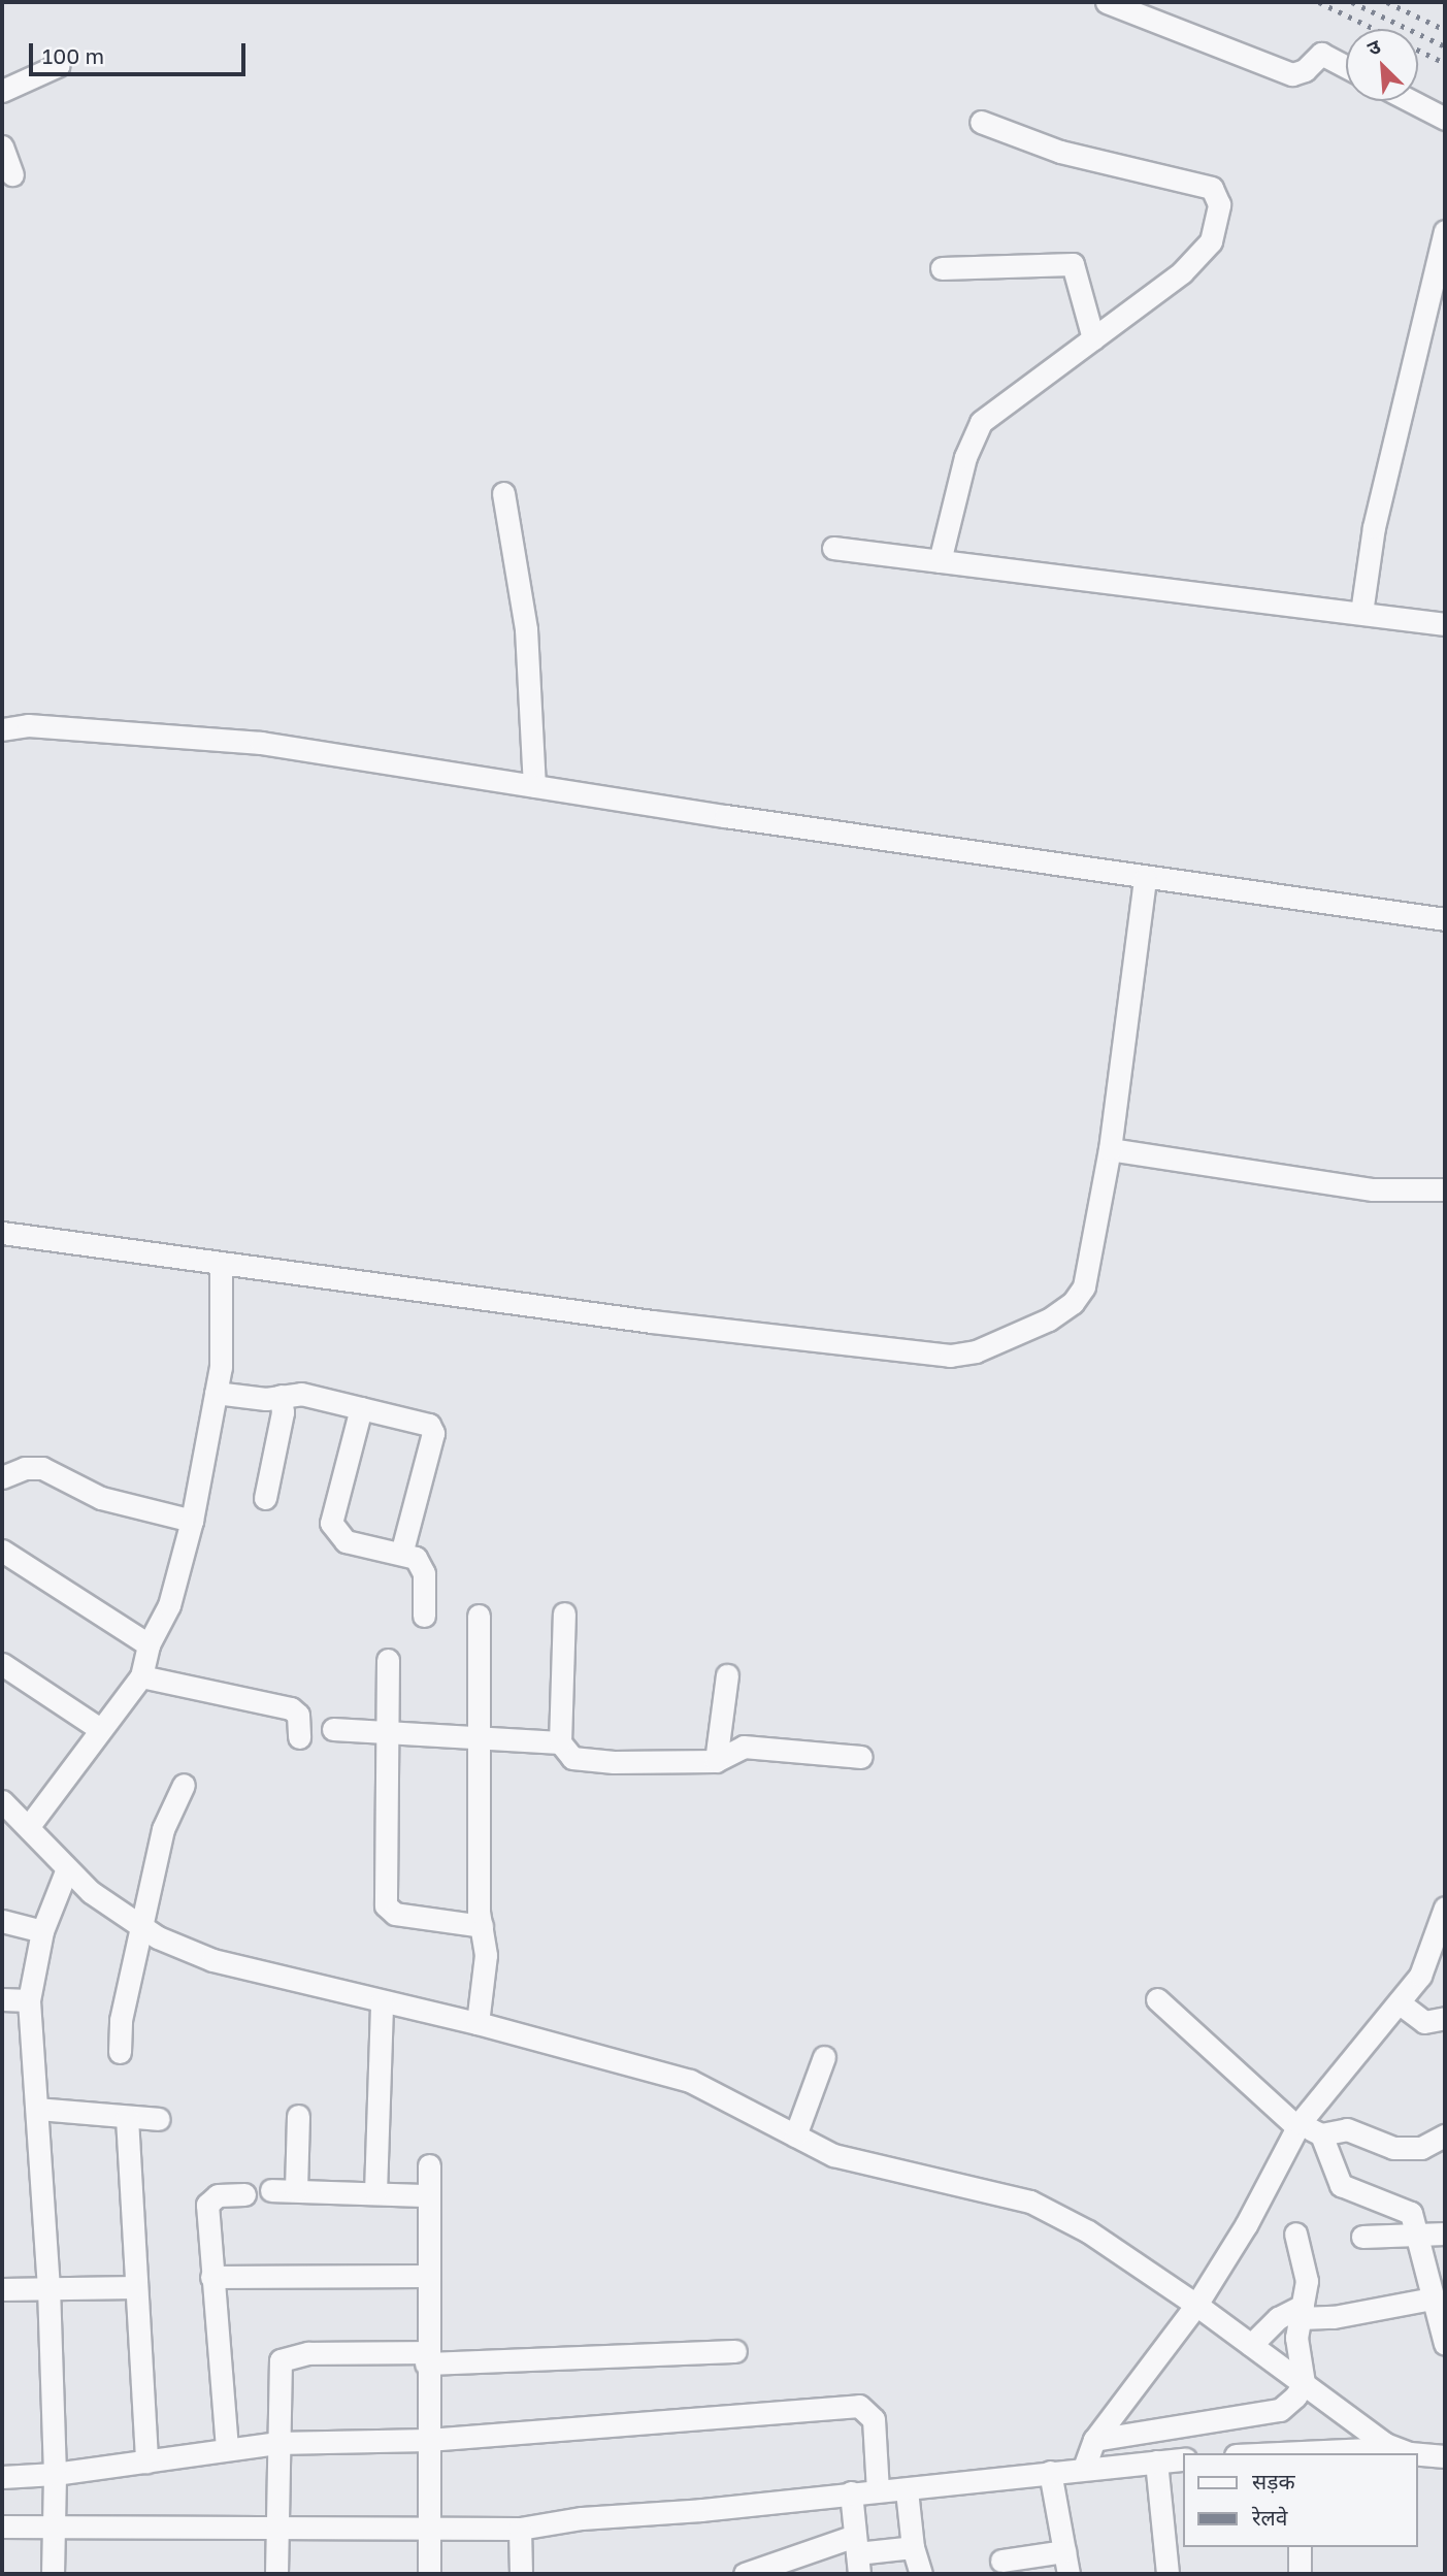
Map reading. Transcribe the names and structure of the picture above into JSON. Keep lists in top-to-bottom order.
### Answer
{
  "legend": ["सड़क", "रेलवे"],
  "scale_bar": "100 m",
  "north": "top left"
}
